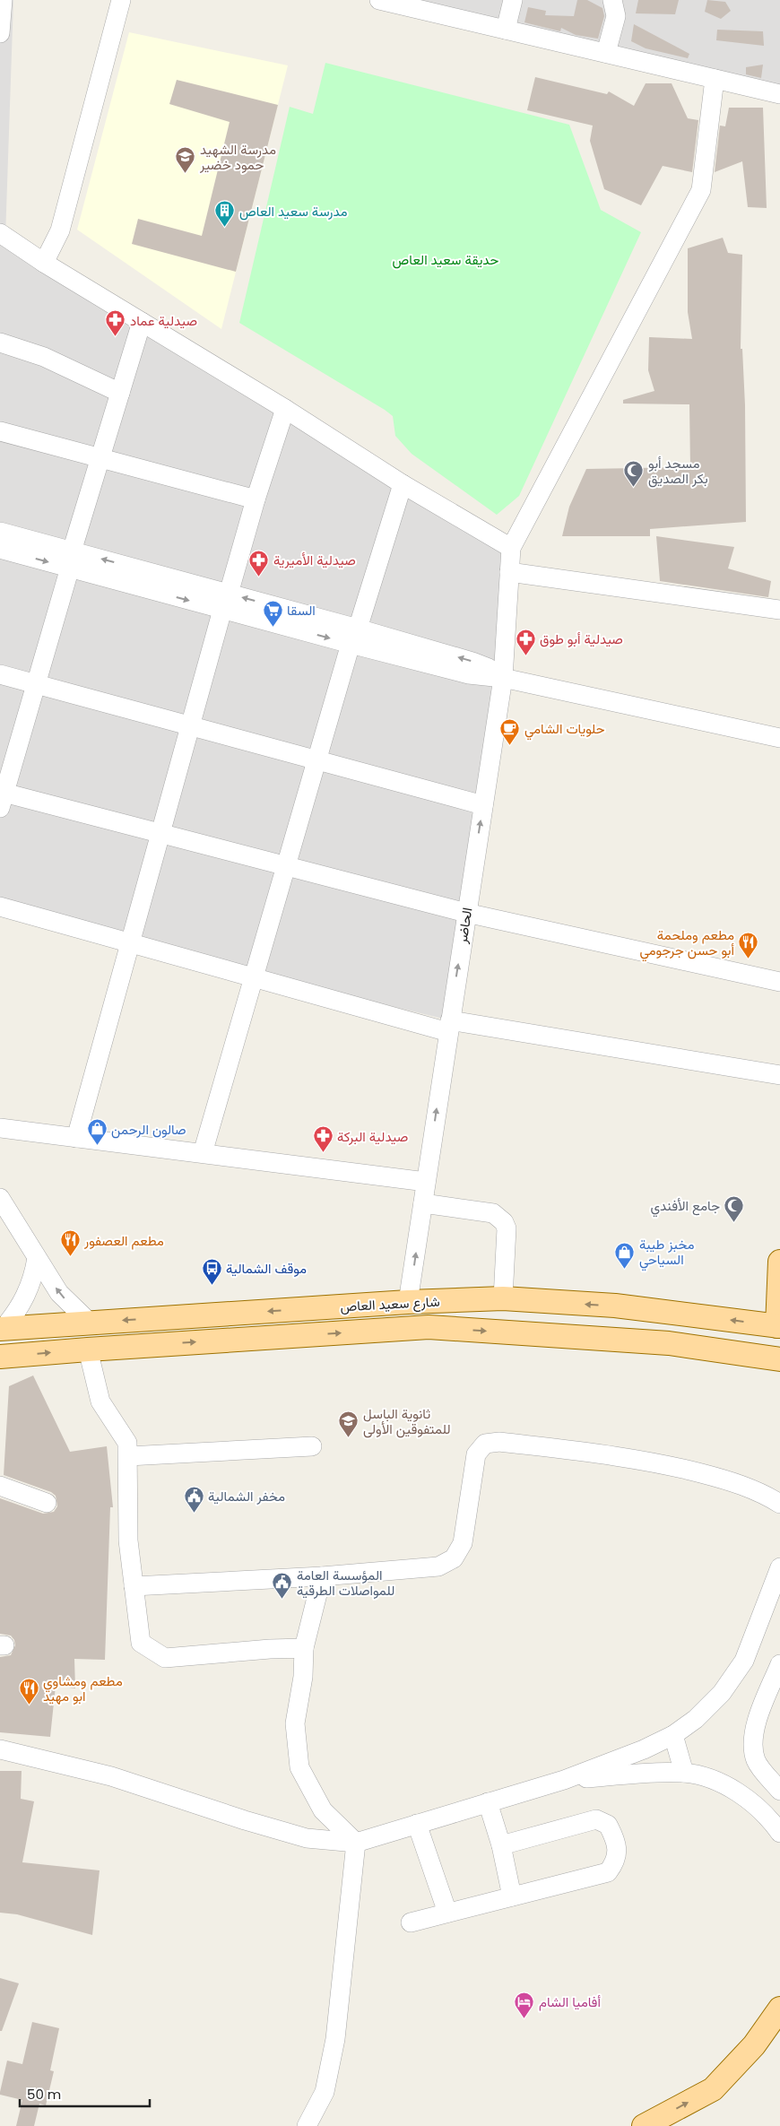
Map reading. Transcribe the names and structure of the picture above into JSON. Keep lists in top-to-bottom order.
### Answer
{
  "streets": {
    "main road": ["شارع سعيد العاص"],
    "street": ["الحاضر"]
  },
  "crossings": [
    ["الحاضر", "شارع سعيد العاص"]
  ],
  "one_way": ["الحاضر"],
  "parks": ["حديقة سعيد العاص"],
  "places": {
    "school or university": ["مدرسة الشهيد حمود خضير", "ثانوية الباسل للمتفوقين الأولى"],
    "building": ["مدرسة سعيد العاص"],
    "pharmacy": [
      "صيدلية عماد",
      "صيدلية الأميرية",
      "صيدلية أبو طوق",
      "صيدلية البركة"
    ],
    "mosque": ["مسجد أبو بكر الصديق", "جامع الأفندي"],
    "supermarket": ["السقا"],
    "cafe": ["حلويات الشامي"],
    "restaurant": ["مطعم وملحمة أبو حسن جرجومي", "مطعم العصفور", "مطعم ومشاوي ابو مهيد"],
    "shop": ["صالون الرحمن", "مخبز طيبة السياحي"],
    "bus stop": ["موقف الشمالية"],
    "public building": ["مخفر الشمالية", "المؤسسة العامة للمواصلات الطرقية"],
    "hotel": ["أفاميا الشام"]
  },
  "scale_bar": "50 m"
}
